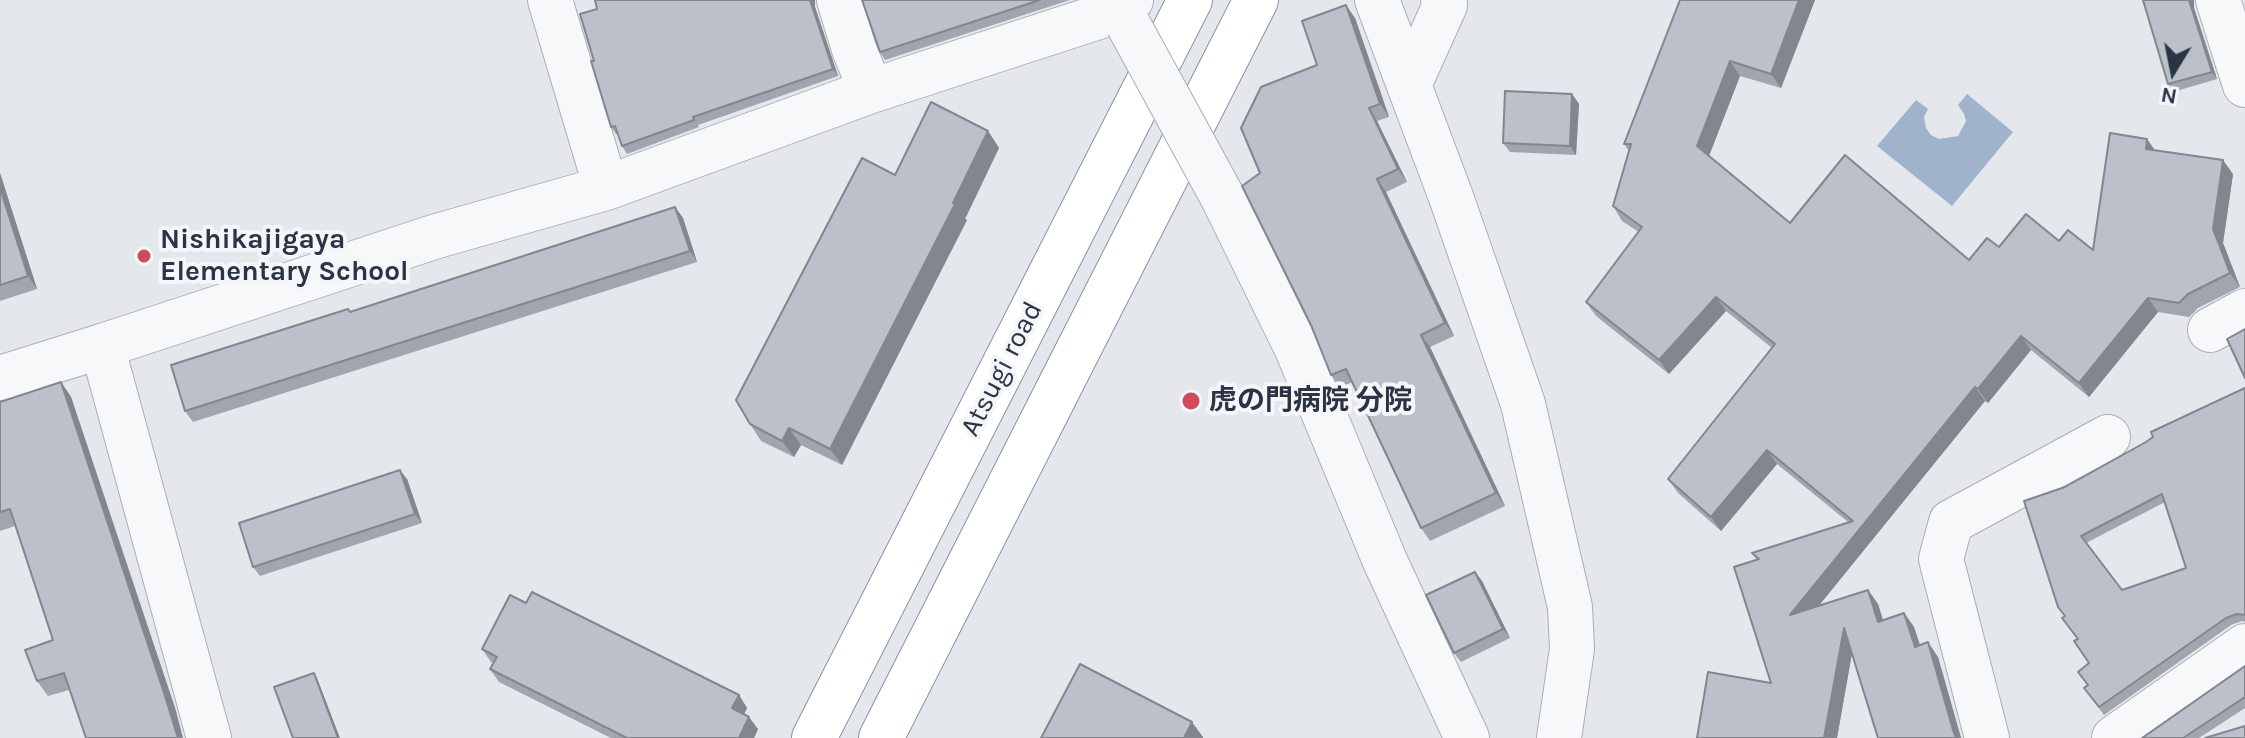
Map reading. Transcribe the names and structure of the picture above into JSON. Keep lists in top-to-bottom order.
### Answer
{
  "streets": {
    "highway": ["Atsugi road"]
  },
  "places": ["Nishikajigaya Elementary School", "虎の門病院 分院"],
  "north": "bottom"
}
